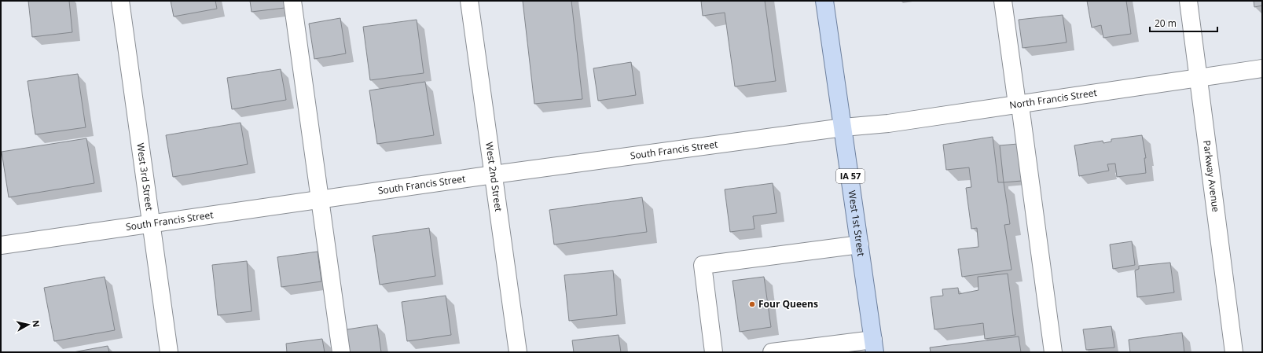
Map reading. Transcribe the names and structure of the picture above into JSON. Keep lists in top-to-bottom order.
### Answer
{
  "streets": {
    "main road": ["IA 57", "West 1st Street"],
    "street": [
      "North Francis Street",
      "South Francis Street",
      "West 2nd Street",
      "Parkway Avenue",
      "West 3rd Street"
    ]
  },
  "crossings": [
    ["North Francis Street", "South Francis Street"],
    ["North Francis Street", "Parkway Avenue"],
    ["North Francis Street", "West 1st Street"],
    ["South Francis Street", "West 2nd Street"],
    ["South Francis Street", "West 3rd Street"],
    ["South Francis Street", "West 1st Street"]
  ],
  "places": ["Four Queens"],
  "scale_bar": "20 m",
  "north": "right"
}
